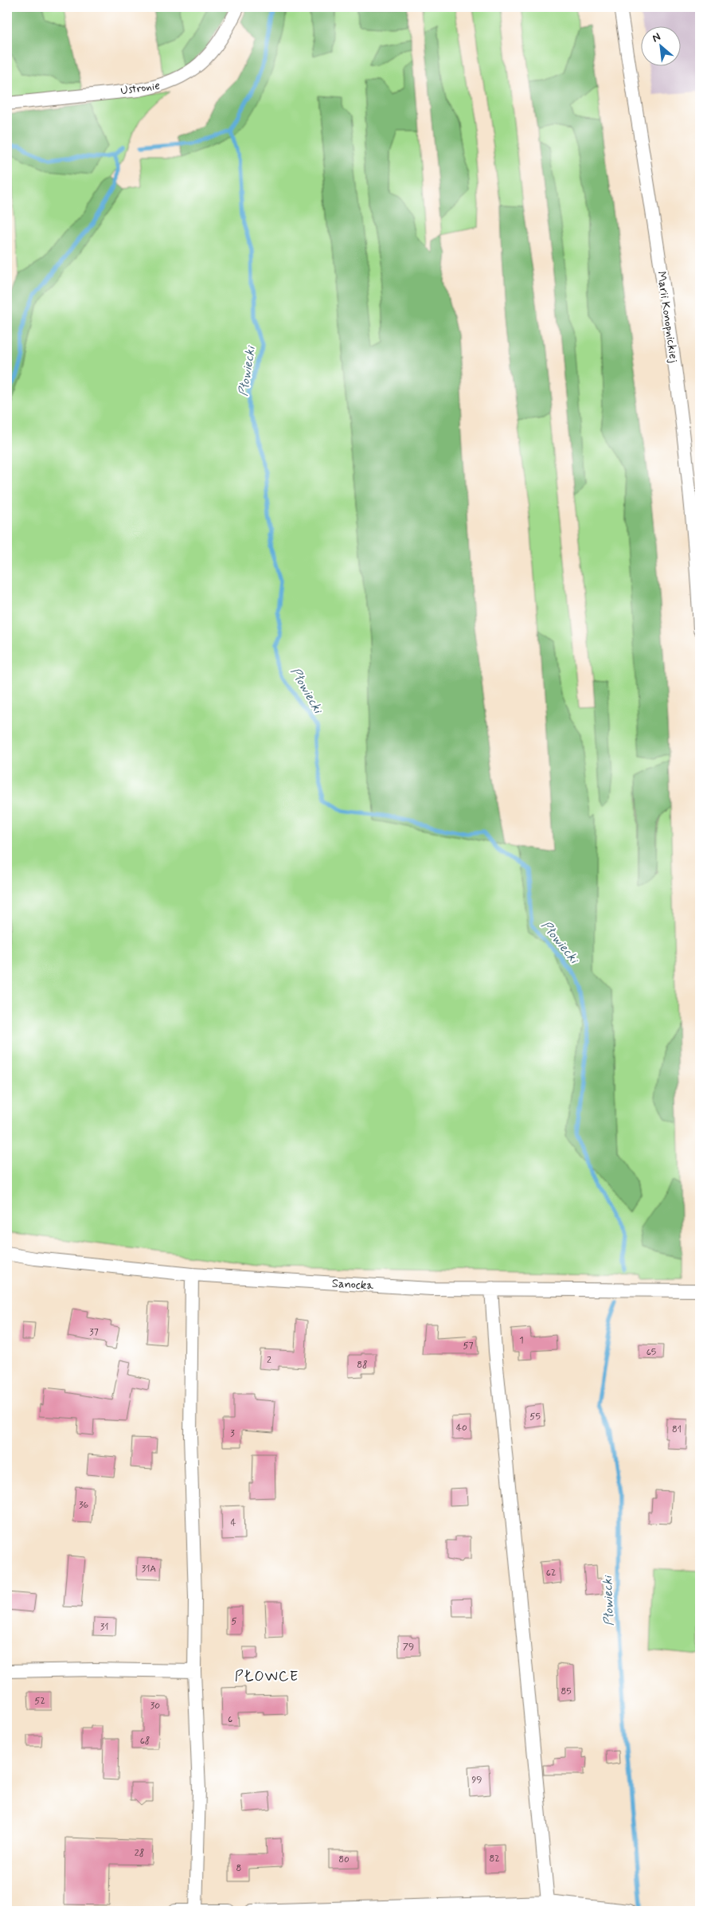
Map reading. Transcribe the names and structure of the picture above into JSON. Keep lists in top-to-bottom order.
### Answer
{
  "streets": {
    "street": ["Ustronie", "Marii Konopnickiej", "Sanocka"]
  },
  "districts": ["PŁOWCE"],
  "water": ["Płowiecki"],
  "house_numbers": [
    "37",
    "1",
    "57",
    "65",
    "2",
    "88",
    "55",
    "40",
    "81",
    "3",
    "36",
    "4",
    "31A",
    "62",
    "5",
    "31",
    "79",
    "85",
    "52",
    "30",
    "6",
    "68",
    "99",
    "28",
    "82",
    "80",
    "8"
  ],
  "north": "top left"
}
